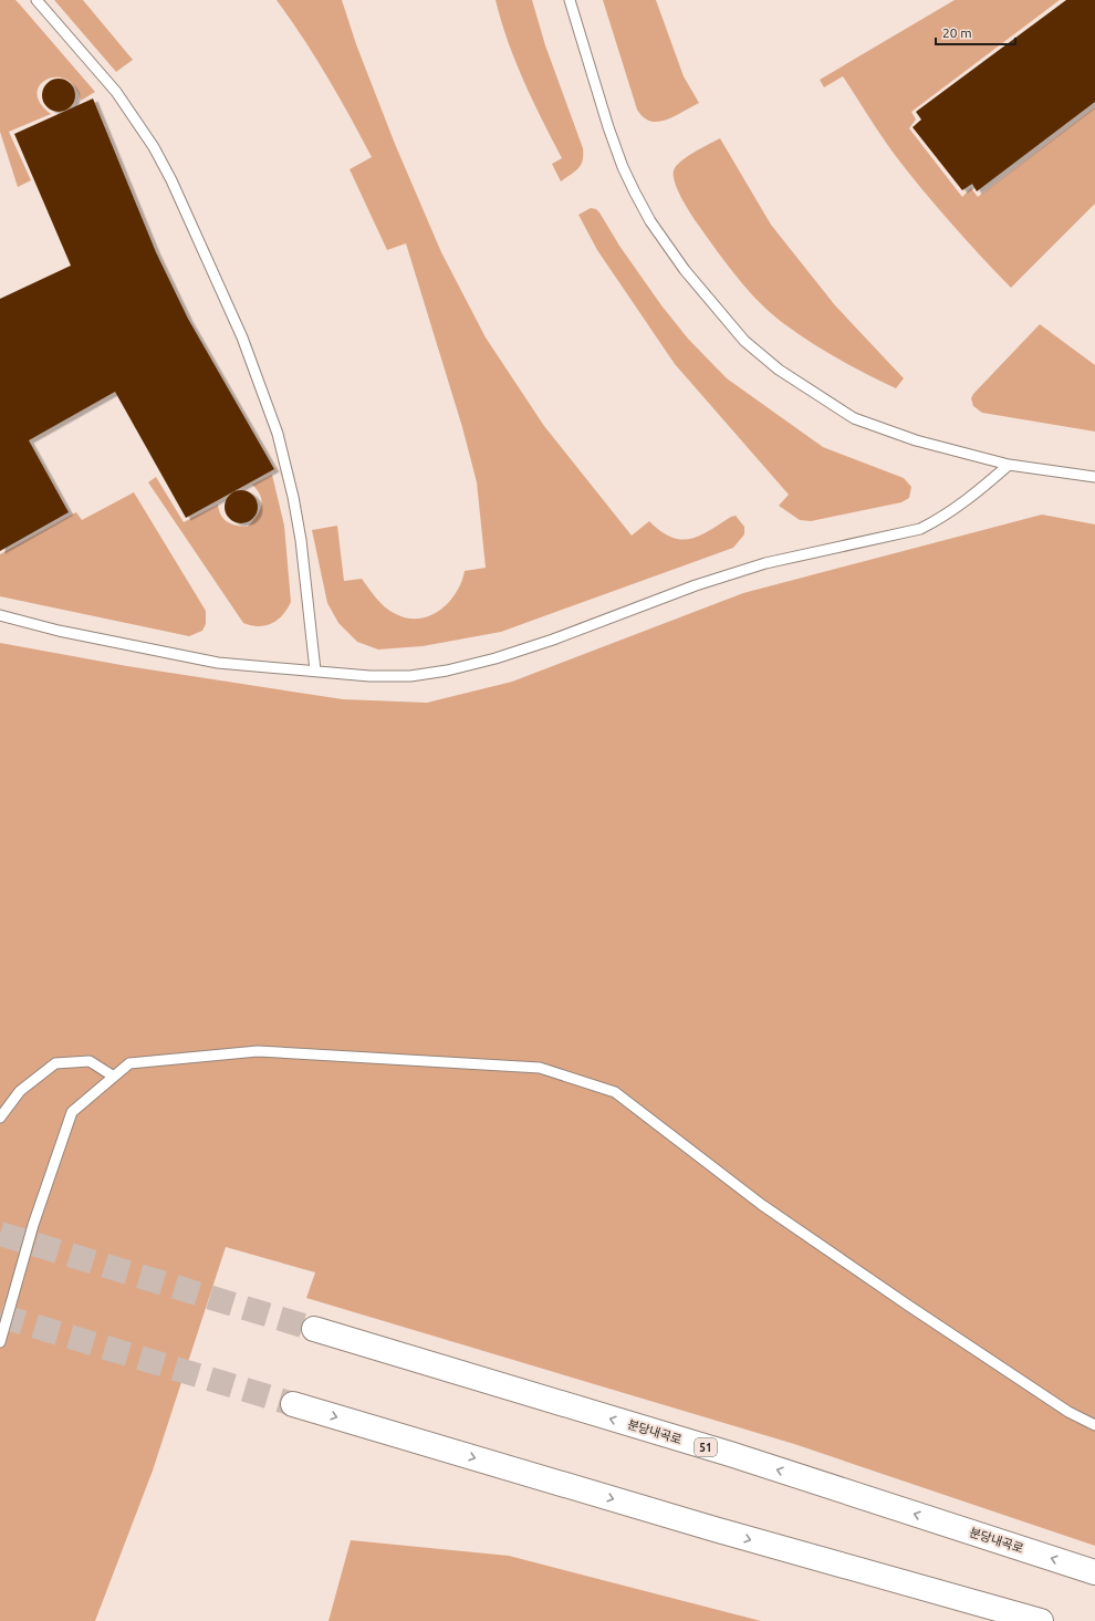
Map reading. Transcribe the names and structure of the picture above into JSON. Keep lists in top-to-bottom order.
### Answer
{
  "streets": {
    "highway": ["분당내곡로", "51"]
  },
  "scale_bar": "20 m"
}
